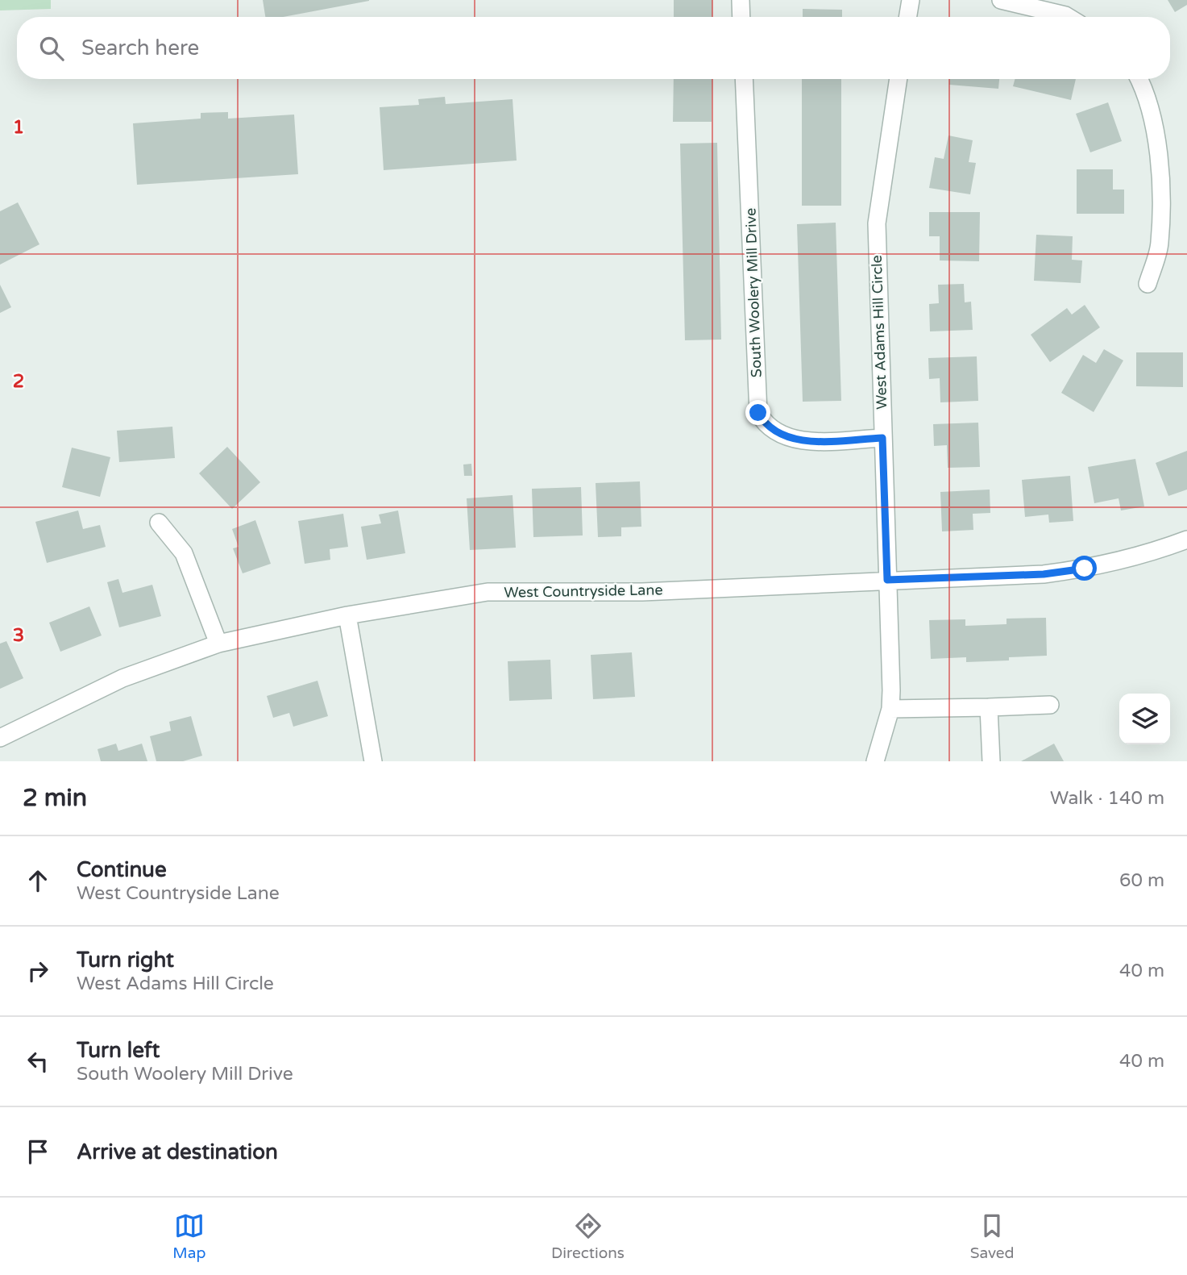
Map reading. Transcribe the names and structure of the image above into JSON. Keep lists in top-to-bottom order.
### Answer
{
  "streets": {
    "street": ["South Woolery Mill Drive", "West Adams Hill Circle", "West Countryside Lane"]
  },
  "crossings": [
    ["South Woolery Mill Drive", "West Adams Hill Circle"],
    ["West Adams Hill Circle", "West Countryside Lane"]
  ],
  "page": {
    "search": "Search here",
    "heading": ["2 min", "Walk · 140 m"],
    "list": [
      ["Continue", "West Countryside Lane", "60 m"],
      ["Turn right", "West Adams Hill Circle", "40 m"],
      ["Turn left", "South Woolery Mill Drive", "40 m"],
      "Arrive at destination"
    ],
    "nav": ["Map", "Directions", "Saved"]
  },
  "grid": {
    "rows": ["1", "2", "3"]
  }
}
